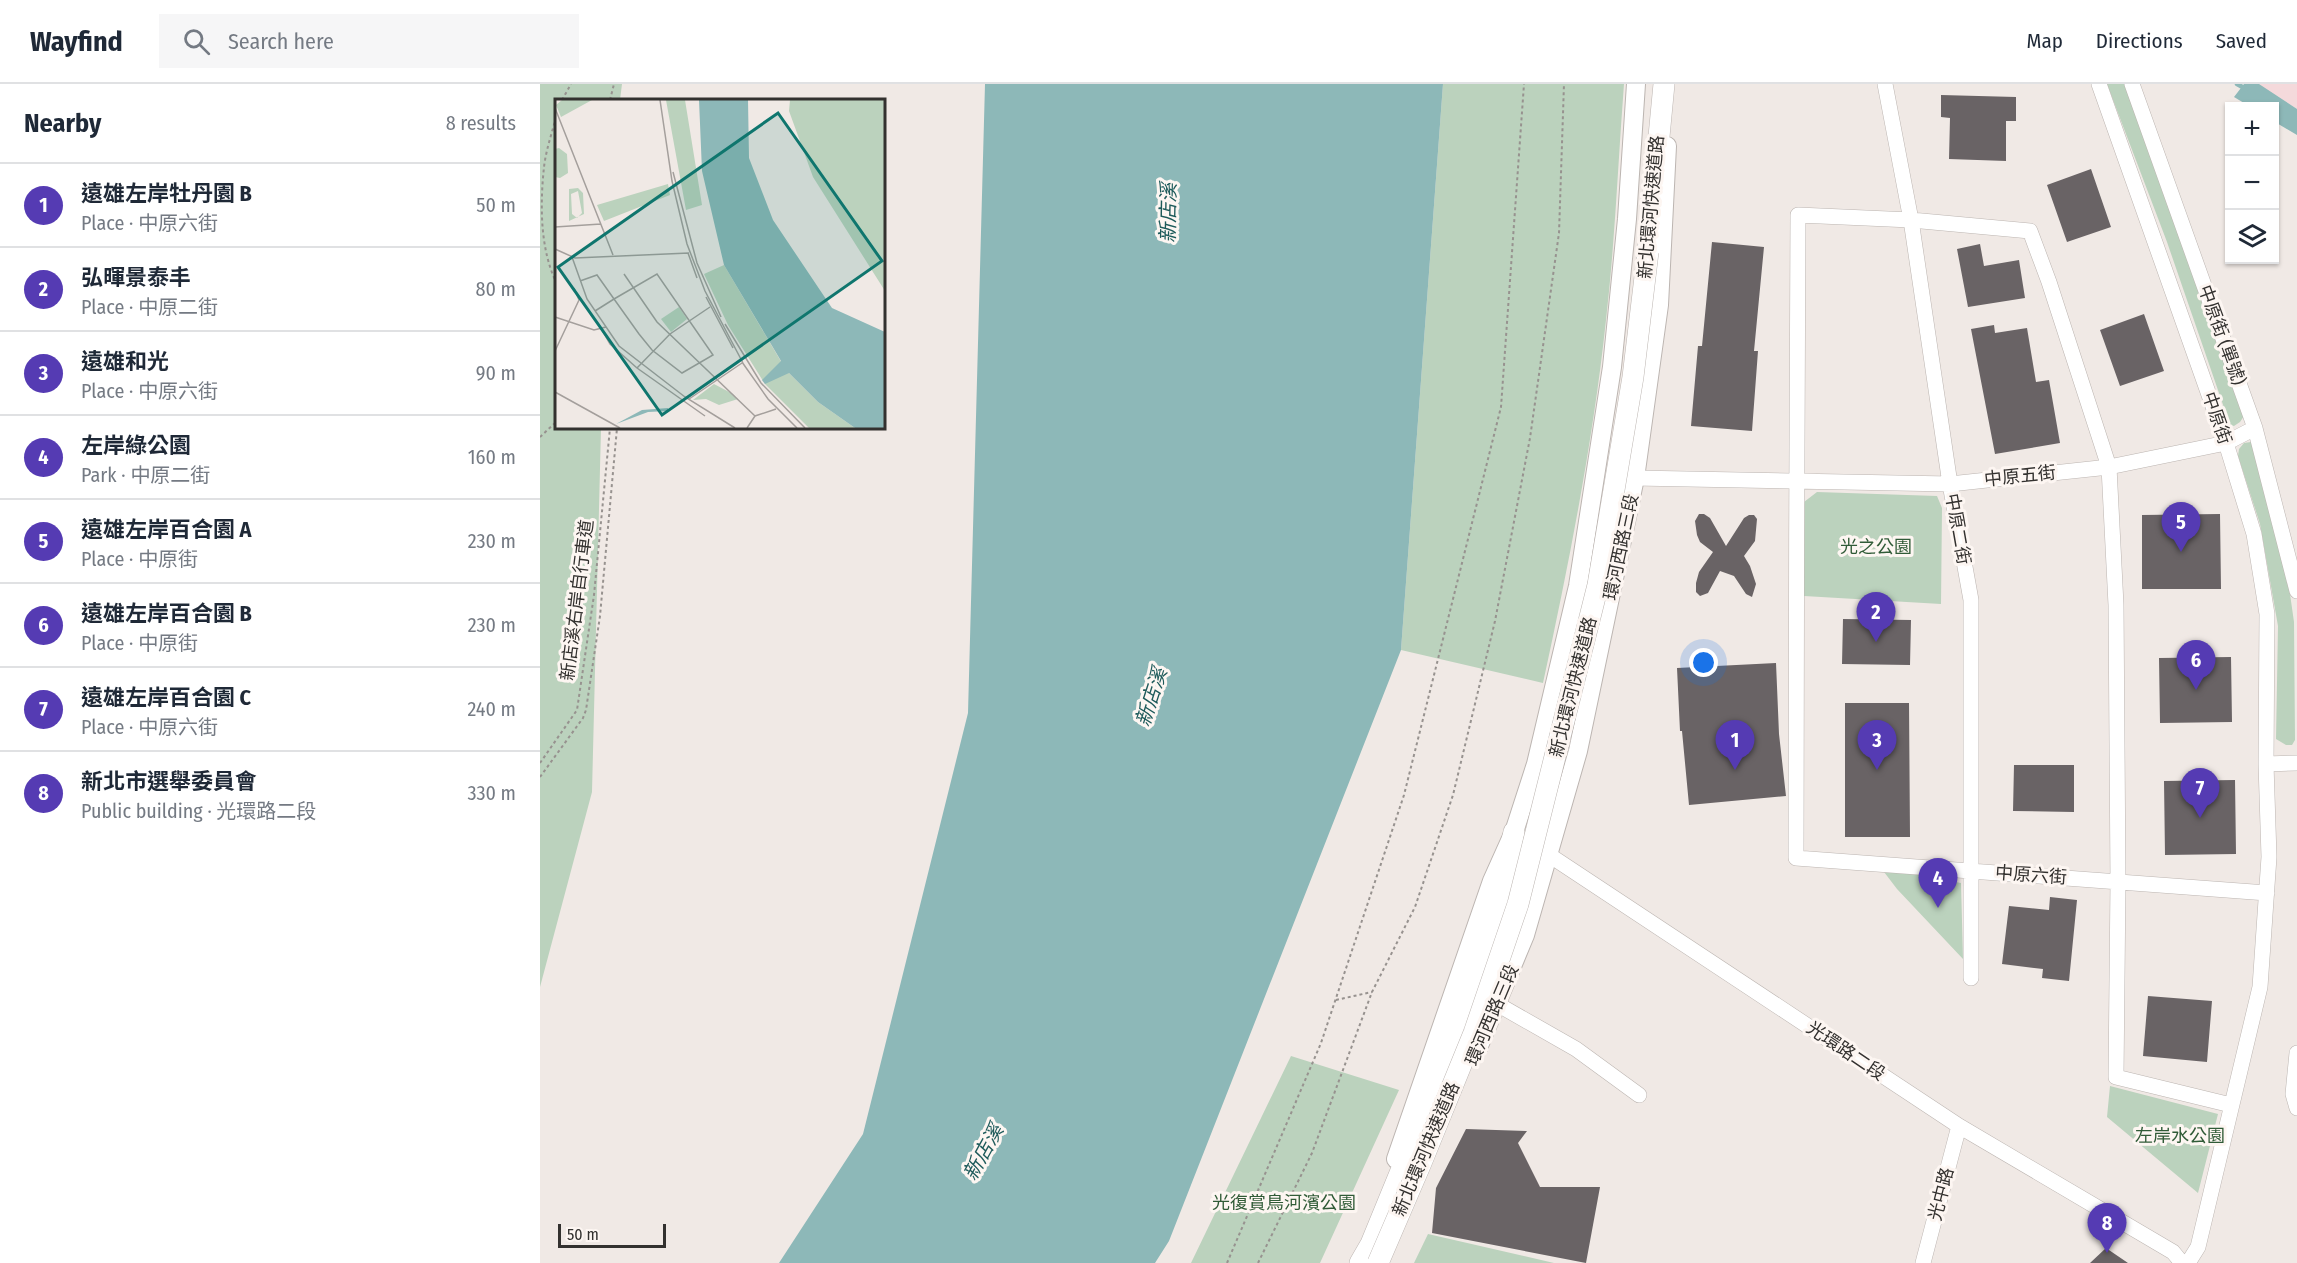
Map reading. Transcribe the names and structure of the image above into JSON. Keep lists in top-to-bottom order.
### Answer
{
  "streets": {
    "highway": ["新北環河快速道路"],
    "main road": ["環河西路三段"],
    "street": [
      "中原街 (單號)",
      "中原街",
      "中原五街",
      "中原二街",
      "中原六街",
      "光環路二段",
      "光中路"
    ],
    "path": ["新店溪右岸自行車道"]
  },
  "crossings": [
    ["新北環河快速道路", "環河西路三段"],
    ["新北環河快速道路", "光環路二段"],
    ["中原街 (單號)", "中原五街"],
    ["中原街", "中原五街"],
    ["中原街", "中原六街"],
    ["中原五街", "中原二街"],
    ["中原五街", "環河西路三段"],
    ["中原五街", "中原六街"],
    ["中原二街", "中原六街"],
    ["環河西路三段", "光環路二段"],
    ["光環路二段", "光中路"]
  ],
  "water": ["新店溪"],
  "parks": ["光之公園", "左岸水公園", "光復賞鳥河濱公園"],
  "scale_bar": "50 m",
  "page": {
    "header": "Wayfind",
    "search": "Search here",
    "nav": ["Map", "Directions", "Saved"],
    "heading": ["Nearby", "8 results"],
    "map_buttons": ["+", "−"],
    "list": [
      {
        "mark": "1",
        "name": "遠雄左岸牡丹園 B",
        "note": "Place · 中原六街",
        "value": "50 m"
      },
      {
        "mark": "2",
        "name": "弘暉景泰丰",
        "note": "Place · 中原二街",
        "value": "80 m"
      },
      {
        "mark": "3",
        "name": "遠雄和光",
        "note": "Place · 中原六街",
        "value": "90 m"
      },
      {
        "mark": "4",
        "name": "左岸綠公園",
        "note": "Park · 中原二街",
        "value": "160 m"
      },
      {
        "mark": "5",
        "name": "遠雄左岸百合園 A",
        "note": "Place · 中原街",
        "value": "230 m"
      },
      {
        "mark": "6",
        "name": "遠雄左岸百合園 B",
        "note": "Place · 中原街",
        "value": "230 m"
      },
      {
        "mark": "7",
        "name": "遠雄左岸百合園 C",
        "note": "Place · 中原六街",
        "value": "240 m"
      },
      {
        "mark": "8",
        "name": "新北市選舉委員會",
        "note": "Public building · 光環路二段",
        "value": "330 m"
      }
    ],
    "pins": [
      "5",
      "2",
      "6",
      "1",
      "3",
      "7",
      "4",
      "8"
    ],
    "scale": "50 m"
  }
}
